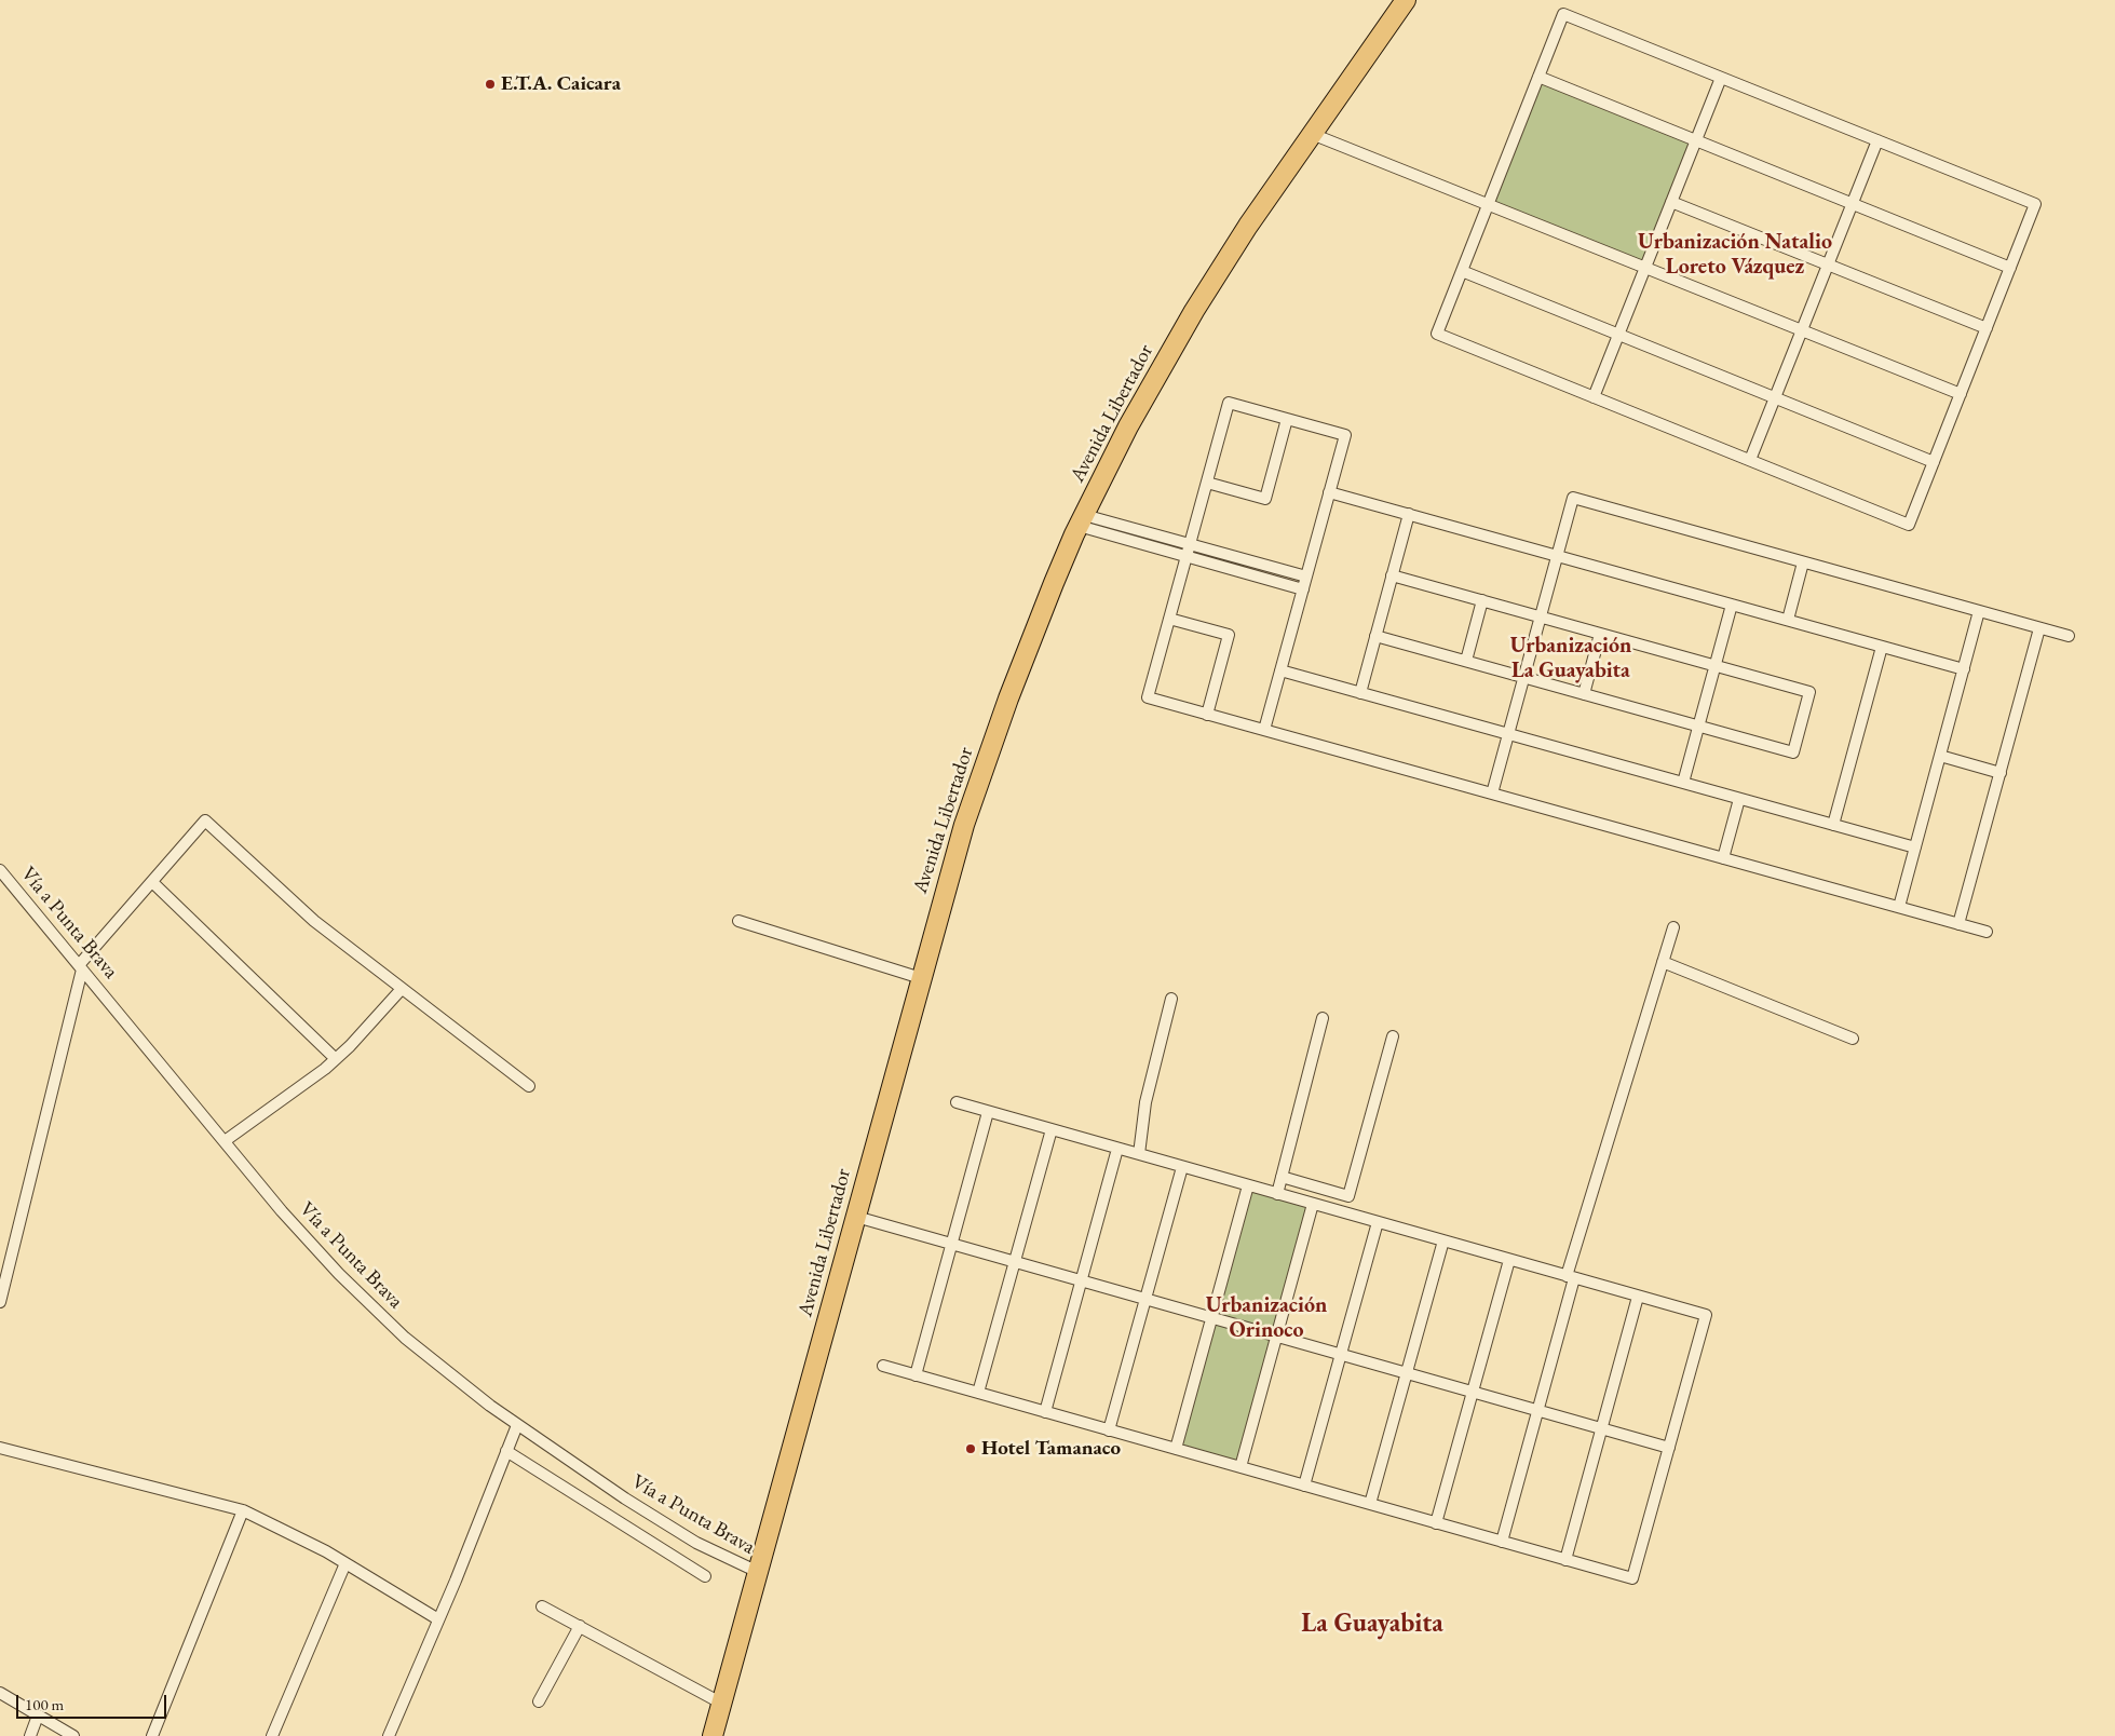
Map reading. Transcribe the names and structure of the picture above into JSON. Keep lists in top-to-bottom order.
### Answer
{
  "streets": {
    "highway": ["Avenida Libertador"],
    "street": ["Vía a Punta Brava"]
  },
  "crossings": [
    ["Avenida Libertador", "Vía a Punta Brava"]
  ],
  "districts": [
    "Urbanización Natalio Loreto Vázquez",
    "Urbanización La Guayabita",
    "Urbanización Orinoco",
    "La Guayabita"
  ],
  "places": ["E.T.A. Caicara", "Hotel Tamanaco"],
  "scale_bar": "100 m"
}
